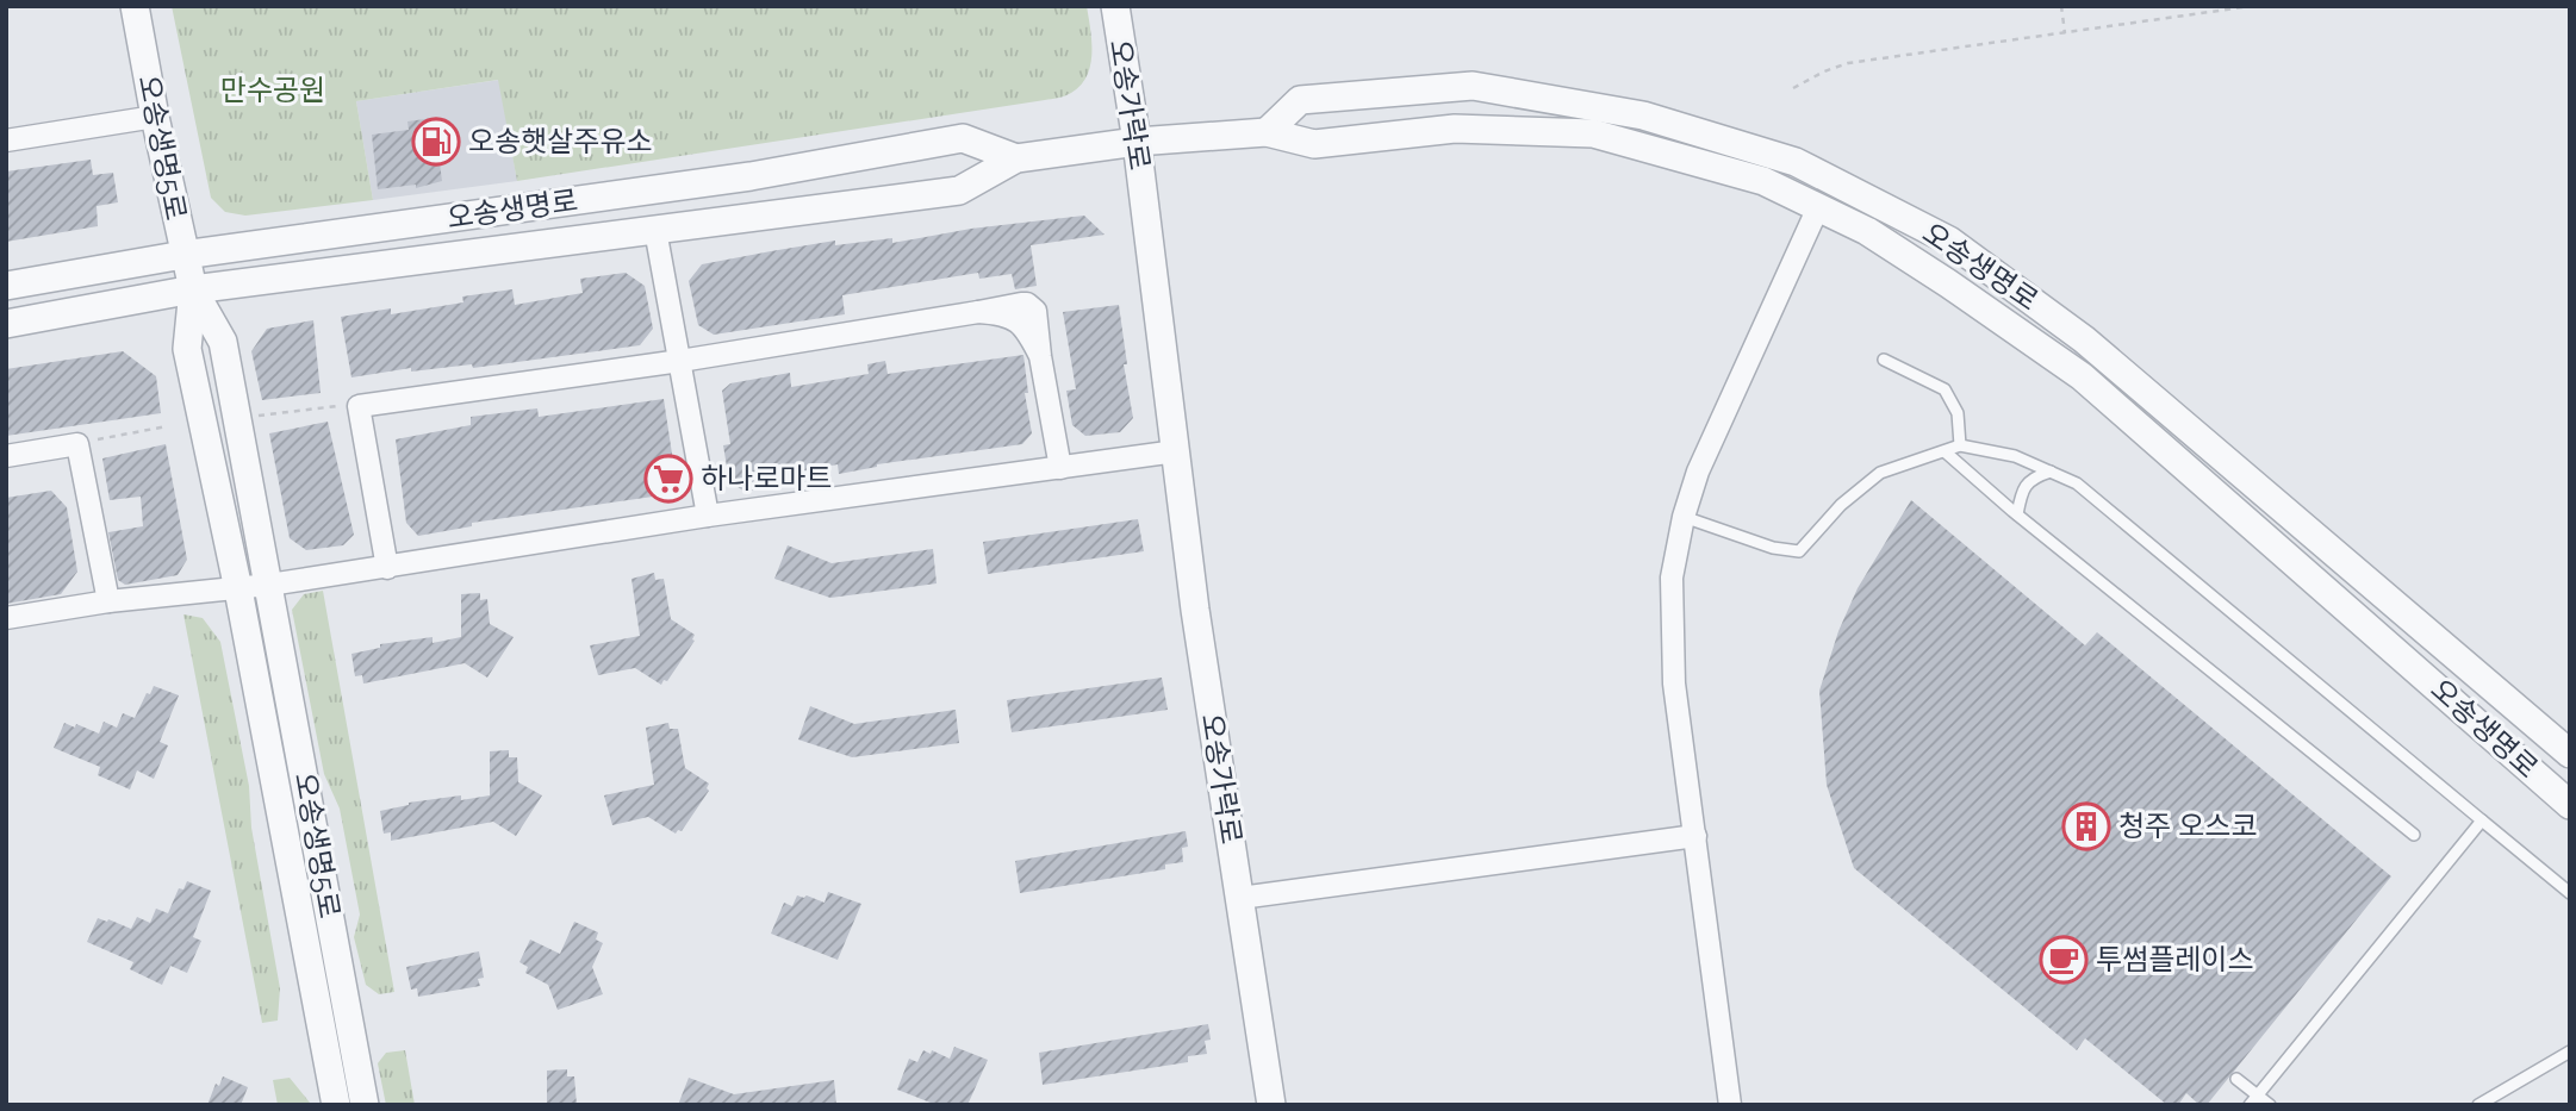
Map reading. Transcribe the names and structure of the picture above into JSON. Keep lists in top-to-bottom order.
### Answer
{
  "streets": {
    "street": ["오송가락로", "오송생명5로", "오송생명로"]
  },
  "crossings": [
    ["오송가락로", "오송생명로"],
    ["오송생명5로", "오송생명로"]
  ],
  "parks": ["만수공원"],
  "places": {
    "fuel station": ["오송햇살주유소"],
    "supermarket": ["하나로마트"],
    "building": ["청주 오스코"],
    "cafe": ["투썸플레이스"]
  }
}
